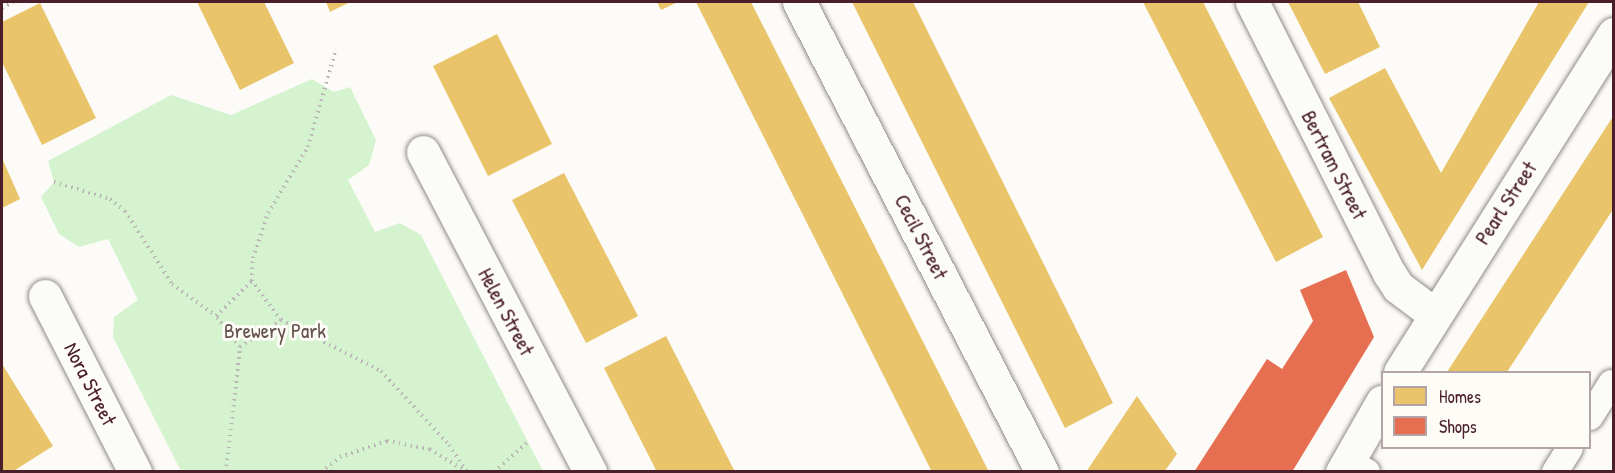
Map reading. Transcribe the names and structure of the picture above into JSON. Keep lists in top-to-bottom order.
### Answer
{
  "streets": {
    "street": [
      "Bertram Street",
      "Pearl Street",
      "Cecil Street",
      "Helen Street",
      "Nora Street"
    ]
  },
  "crossings": [
    ["Bertram Street", "Pearl Street"]
  ],
  "parks": ["Brewery Park"],
  "legend": ["Homes", "Shops"]
}
